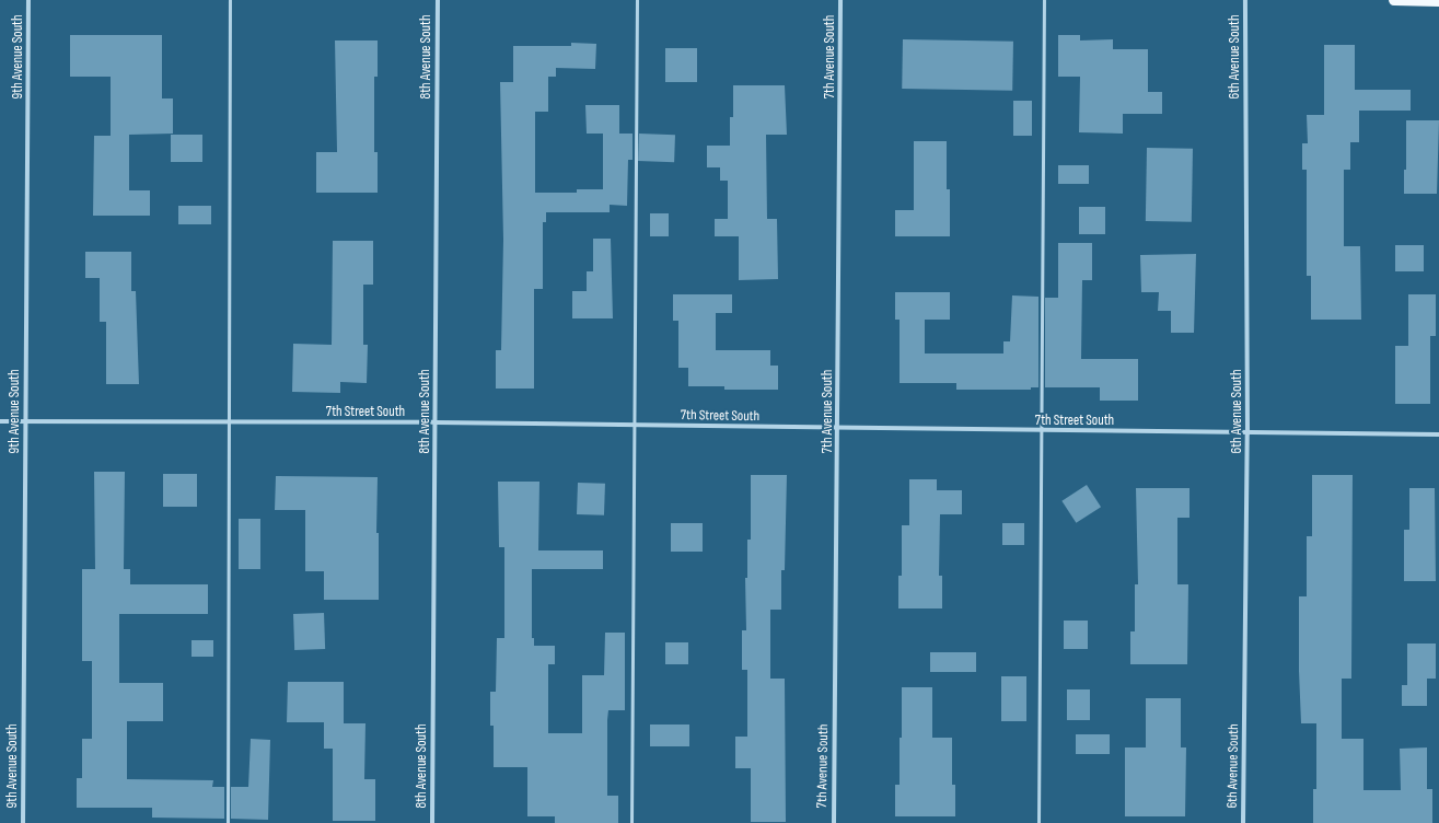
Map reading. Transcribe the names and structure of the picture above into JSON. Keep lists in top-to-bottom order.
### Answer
{
  "streets": {
    "street": [
      "9th Avenue South",
      "8th Avenue South",
      "7th Avenue South",
      "6th Avenue South",
      "7th Street South"
    ]
  },
  "crossings": [
    ["9th Avenue South", "7th Street South"],
    ["8th Avenue South", "7th Street South"],
    ["7th Avenue South", "7th Street South"],
    ["6th Avenue South", "7th Street South"]
  ]
}
